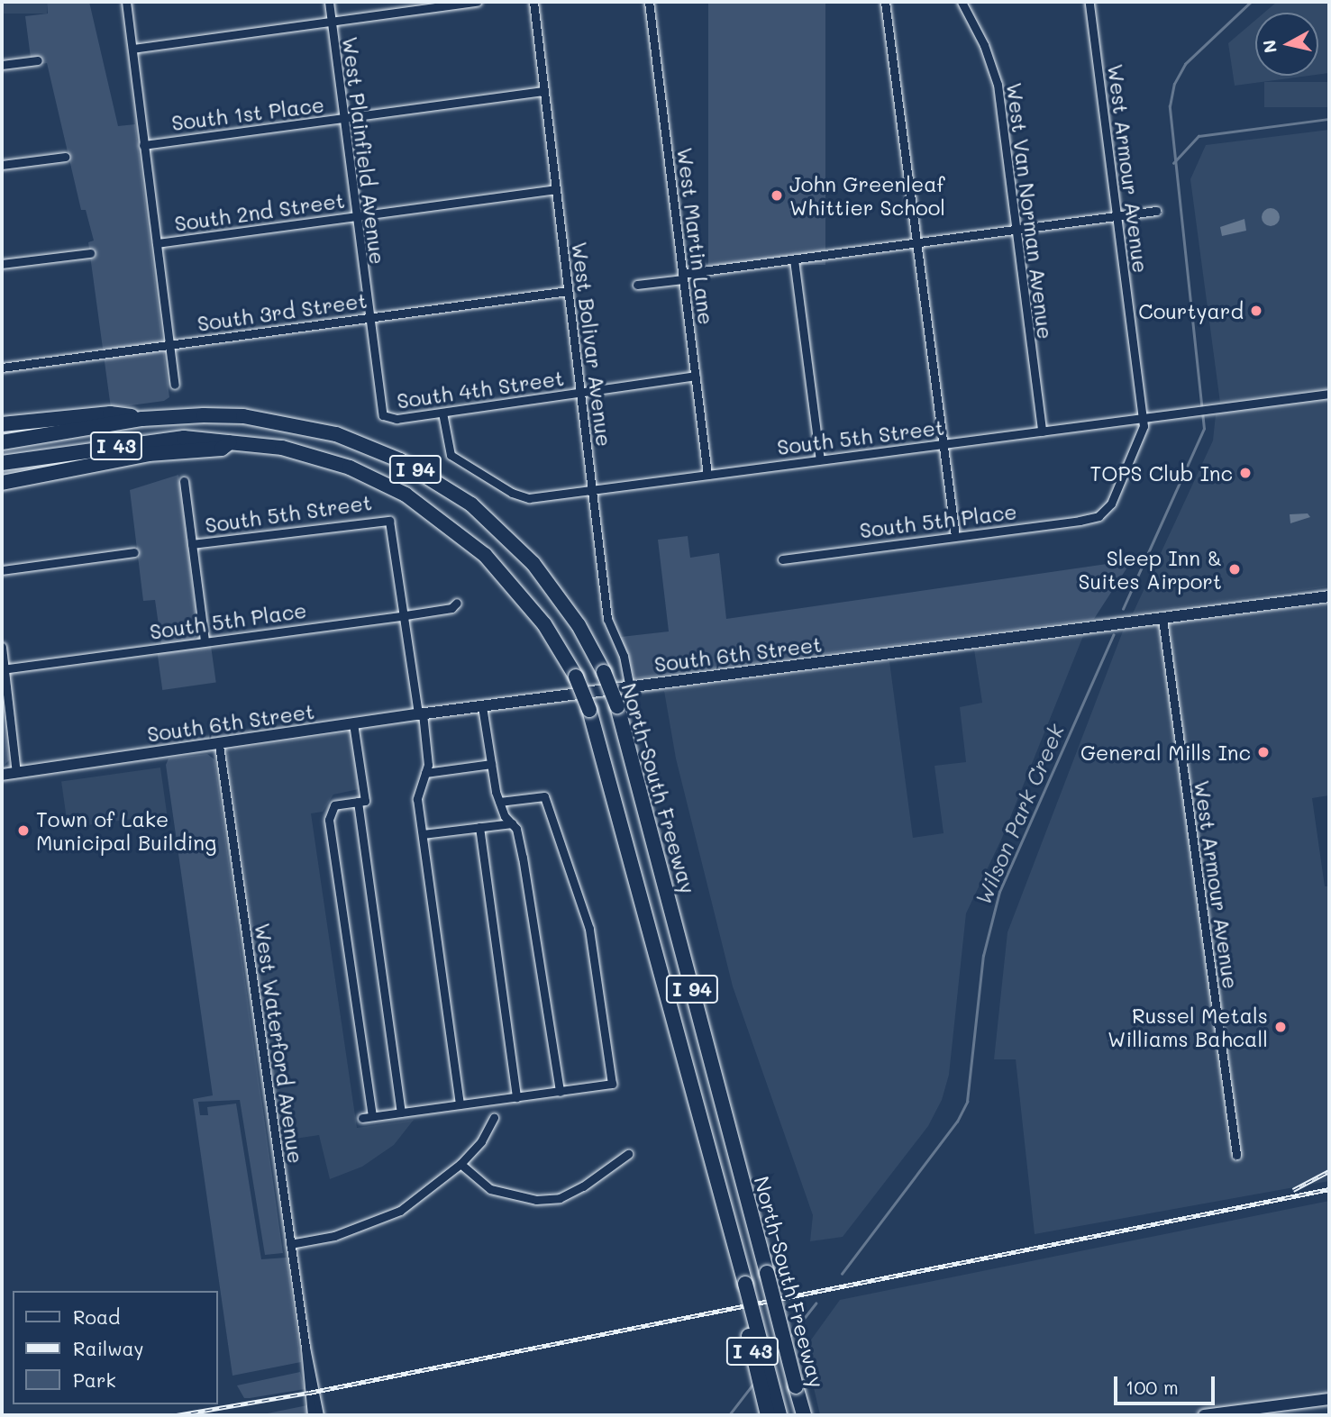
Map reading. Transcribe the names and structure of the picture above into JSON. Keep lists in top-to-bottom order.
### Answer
{
  "streets": {
    "highway": ["I 43", "I 94", "North-South Freeway"],
    "street": [
      "South 1st Place",
      "West Plainfield Avenue",
      "West Armour Avenue",
      "West Van Norman Avenue",
      "South 2nd Street",
      "West Martin Lane",
      "South 3rd Street",
      "West Bolivar Avenue",
      "South 4th Street",
      "South 5th Street",
      "South 5th Place",
      "South 6th Street",
      "West Waterford Avenue"
    ]
  },
  "crossings": [
    ["South 1st Place", "West Plainfield Avenue"],
    ["South 1st Place", "West Bolivar Avenue"],
    ["West Plainfield Avenue", "South 2nd Street"],
    ["West Plainfield Avenue", "South 3rd Street"],
    ["West Plainfield Avenue", "South 4th Street"],
    ["West Armour Avenue", "South 5th Street"],
    ["West Armour Avenue", "South 5th Place"],
    ["West Armour Avenue", "South 6th Street"],
    ["West Van Norman Avenue", "South 5th Street"],
    ["South 2nd Street", "West Bolivar Avenue"],
    ["West Martin Lane", "South 4th Street"],
    ["West Martin Lane", "South 5th Street"],
    ["South 3rd Street", "West Bolivar Avenue"],
    ["West Bolivar Avenue", "South 4th Street"],
    ["West Bolivar Avenue", "South 5th Street"],
    ["West Bolivar Avenue", "South 6th Street"],
    ["South 4th Street", "South 5th Street"],
    ["South 5th Street", "South 5th Place"],
    ["I 43", "North-South Freeway"],
    ["South 6th Street", "West Waterford Avenue"]
  ],
  "water": ["Wilson Park Creek"],
  "places": [
    "John Greenleaf Whittier School",
    "Courtyard",
    "TOPS Club Inc",
    "Sleep Inn & Suites Airport",
    "General Mills Inc",
    "Town of Lake Municipal Building",
    "Russel Metals Williams Bahcall"
  ],
  "legend": ["Road", "Railway", "Park"],
  "scale_bar": "100 m",
  "north": "left"
}
